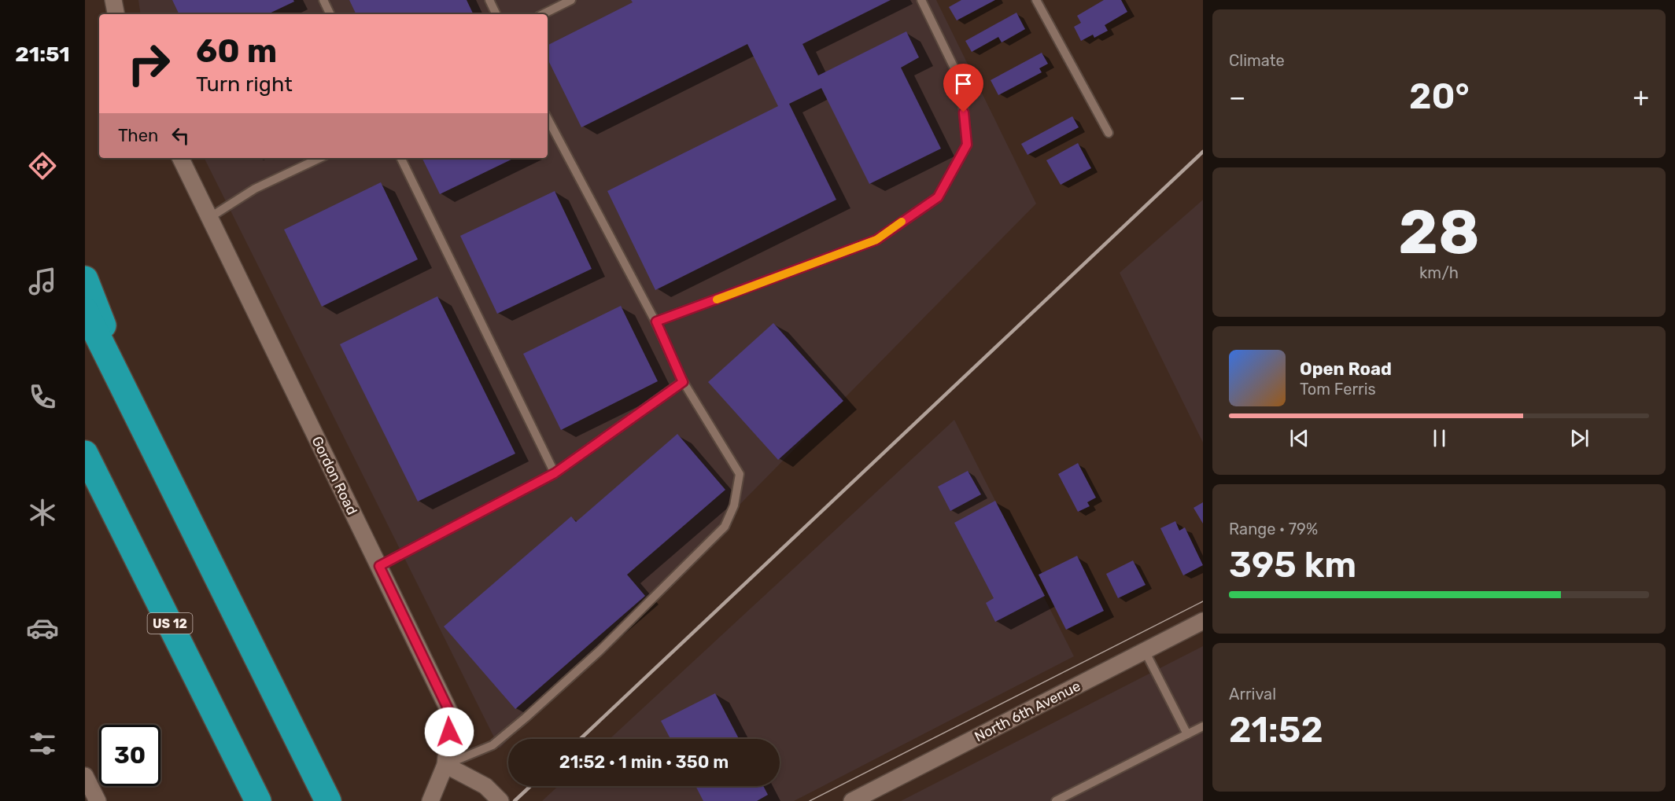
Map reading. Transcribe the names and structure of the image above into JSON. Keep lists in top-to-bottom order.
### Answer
{
  "streets": {
    "highway": ["US 12"],
    "street": ["Gordon Road", "North 6th Avenue"]
  },
  "page": {
    "tabs": "21:51",
    "tile": [
      "Climate",
      ["28", "km/h"],
      ["Range · 79%", "395 km"],
      ["Arrival", "21:52"]
    ],
    "turn": ["60 m", "Turn right"],
    "heat": ["−", "20°", "+"],
    "then": "Then",
    "song": ["Open Road", "Tom Ferris"],
    "limit": "30",
    "trip": "21:52 · 1 min · 350 m"
  }
}
